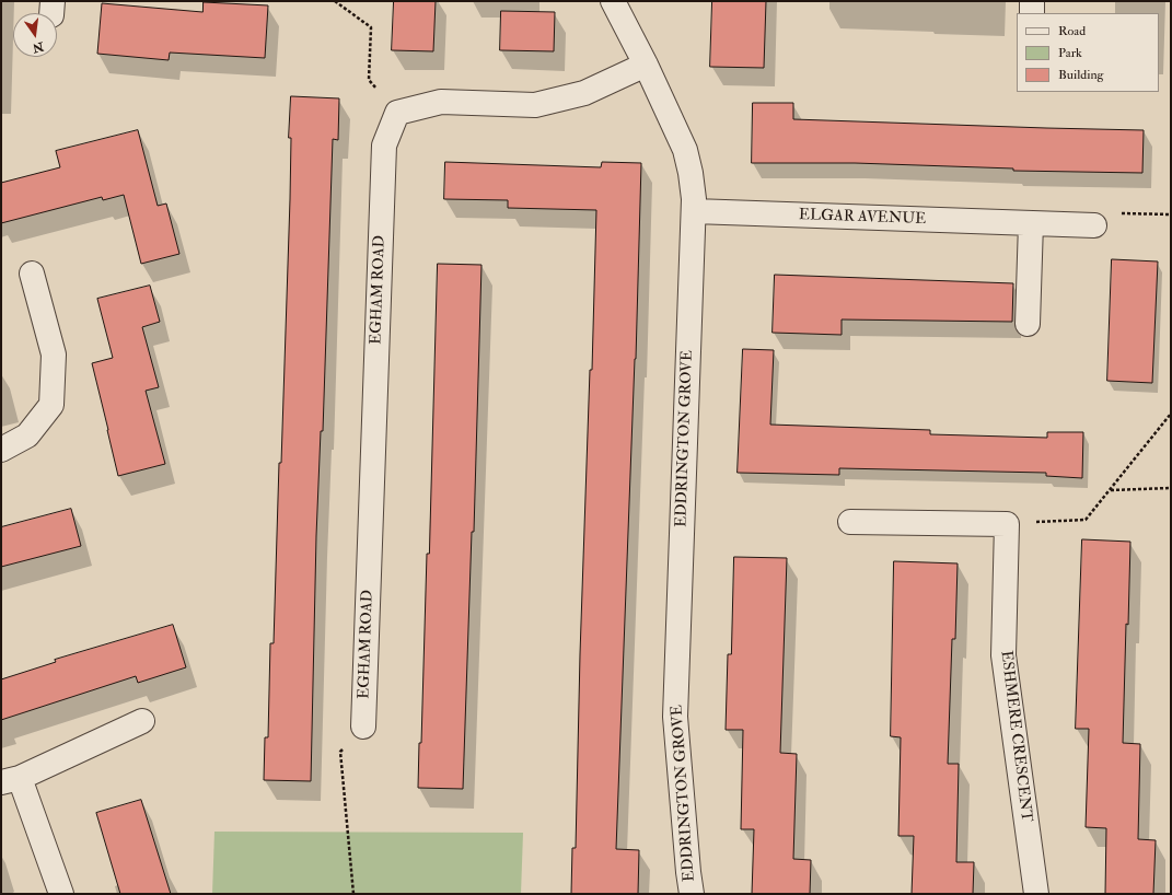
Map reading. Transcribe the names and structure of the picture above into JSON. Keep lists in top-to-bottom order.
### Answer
{
  "streets": {
    "street": [
      "ELGAR AVENUE",
      "EGHAM ROAD",
      "EDDRINGTON GROVE",
      "ESHMERE CRESCENT"
    ]
  },
  "crossings": [
    ["ELGAR AVENUE", "EDDRINGTON GROVE"]
  ],
  "legend": ["Road", "Park", "Building"],
  "north": "bottom"
}
